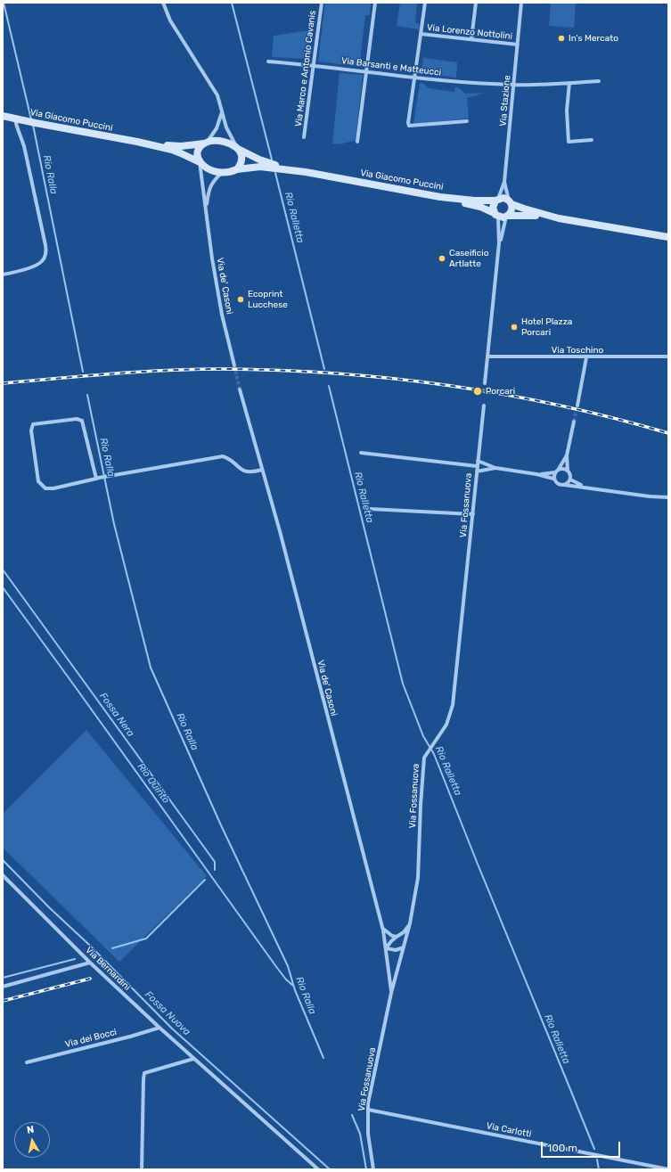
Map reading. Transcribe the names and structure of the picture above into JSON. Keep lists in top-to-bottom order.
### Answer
{
  "streets": {
    "main road": ["Via Giacomo Puccini"],
    "street": [
      "Via Lorenzo Nottolini",
      "Via Barsanti e Matteucci",
      "Via Marco e Antonio Cavanis",
      "Via Stazione",
      "Via de' Casoni",
      "Via Toschino",
      "Via Fossanuova",
      "Via Bernardini",
      "Via dei Bocci",
      "Via Carlotti"
    ]
  },
  "crossings": [
    ["Via Lorenzo Nottolini", "Via Stazione"],
    ["Via Barsanti e Matteucci", "Via Marco e Antonio Cavanis"],
    ["Via Barsanti e Matteucci", "Via Stazione"],
    ["Via Stazione", "Via Giacomo Puccini"],
    ["Via Giacomo Puccini", "Via de' Casoni"],
    ["Via de' Casoni", "Via Fossanuova"],
    ["Via Fossanuova", "Via Carlotti"],
    ["Via Bernardini", "Via dei Bocci"]
  ],
  "water": [
    "Rio Ralla",
    "Rio Ralletta",
    "Fossa Nera",
    "Rio Quinto",
    "Fossa Nuova"
  ],
  "places": [
    "In's Mercato",
    "Caseificio Artlatte",
    "Ecoprint Lucchese",
    "Hotel Plazza Porcari",
    "Porcari"
  ],
  "scale_bar": "100 m",
  "north": "top"
}
